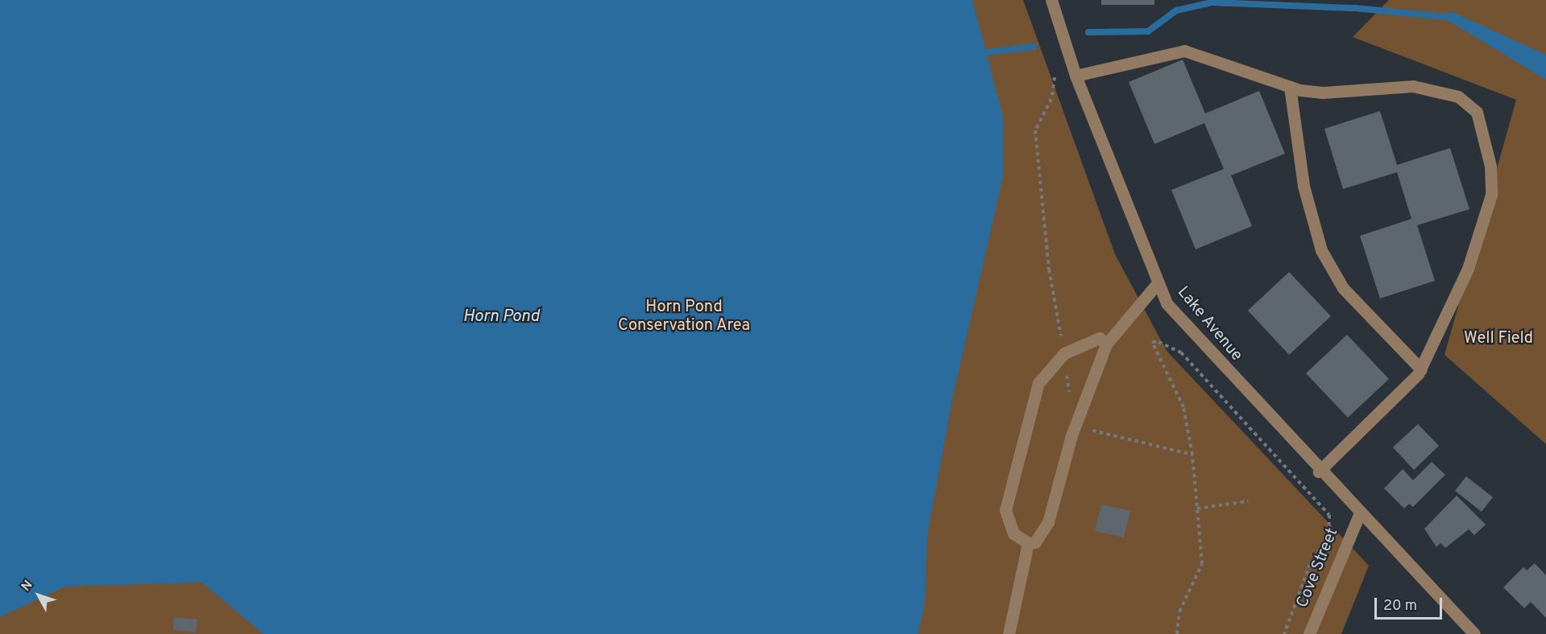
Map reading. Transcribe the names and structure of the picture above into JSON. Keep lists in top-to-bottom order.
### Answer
{
  "streets": {
    "street": ["Lake Avenue", "Cove Street"]
  },
  "crossings": [
    ["Lake Avenue", "Cove Street"]
  ],
  "water": ["Horn Pond"],
  "parks": ["Horn Pond Conservation Area", "Well Field"],
  "scale_bar": "20 m",
  "north": "top left"
}
